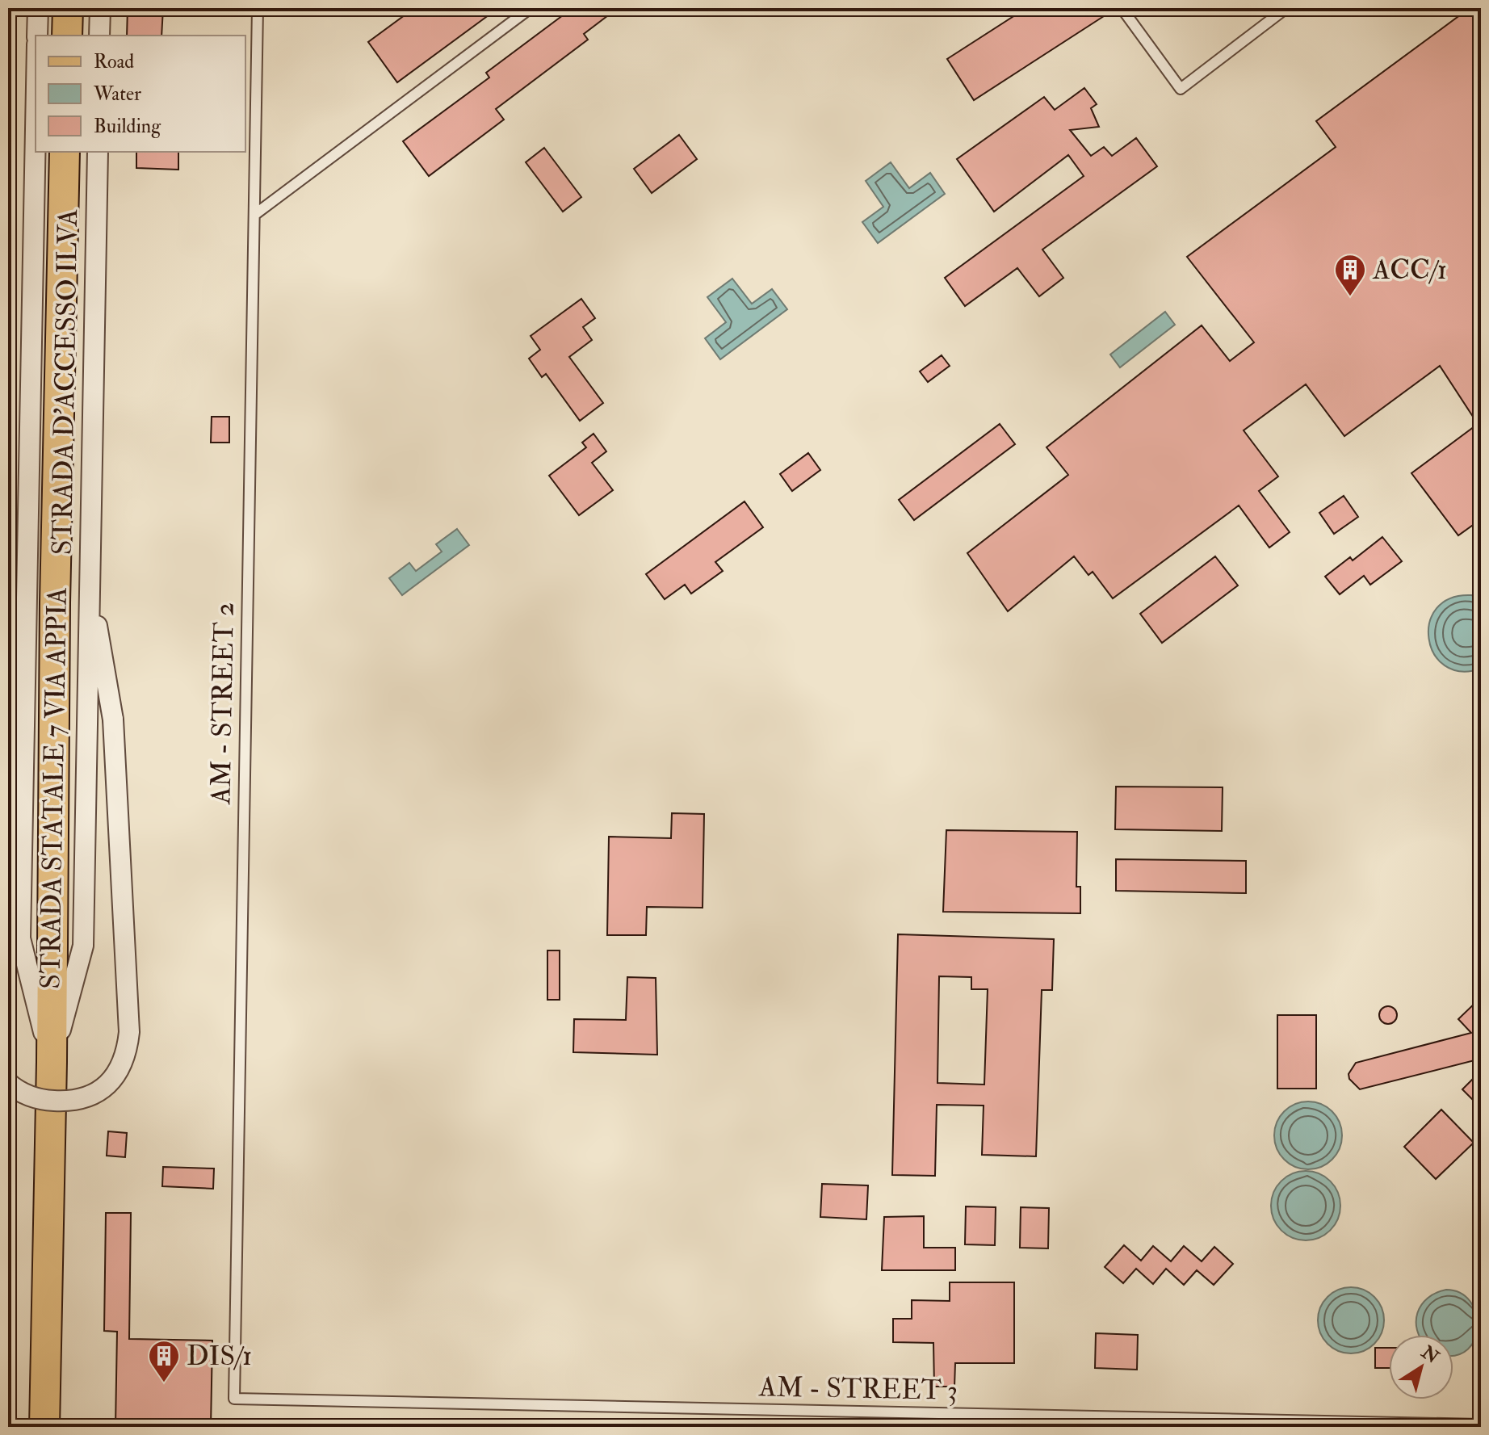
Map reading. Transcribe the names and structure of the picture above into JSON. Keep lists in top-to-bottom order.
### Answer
{
  "streets": {
    "main road": ["STRADA STATALE 7 VIA APPIA"],
    "street": ["STRADA D'ACCESSO ILVA"],
    "lane": ["AM - STREET 2", "AM - STREET 3"]
  },
  "crossings": [
    ["STRADA D'ACCESSO ILVA", "STRADA STATALE 7 VIA APPIA"],
    ["AM - STREET 2", "AM - STREET 3"]
  ],
  "places": {
    "building": ["ACC/1", "DIS/1"]
  },
  "legend": ["Road", "Water", "Building"],
  "north": "top right"
}
